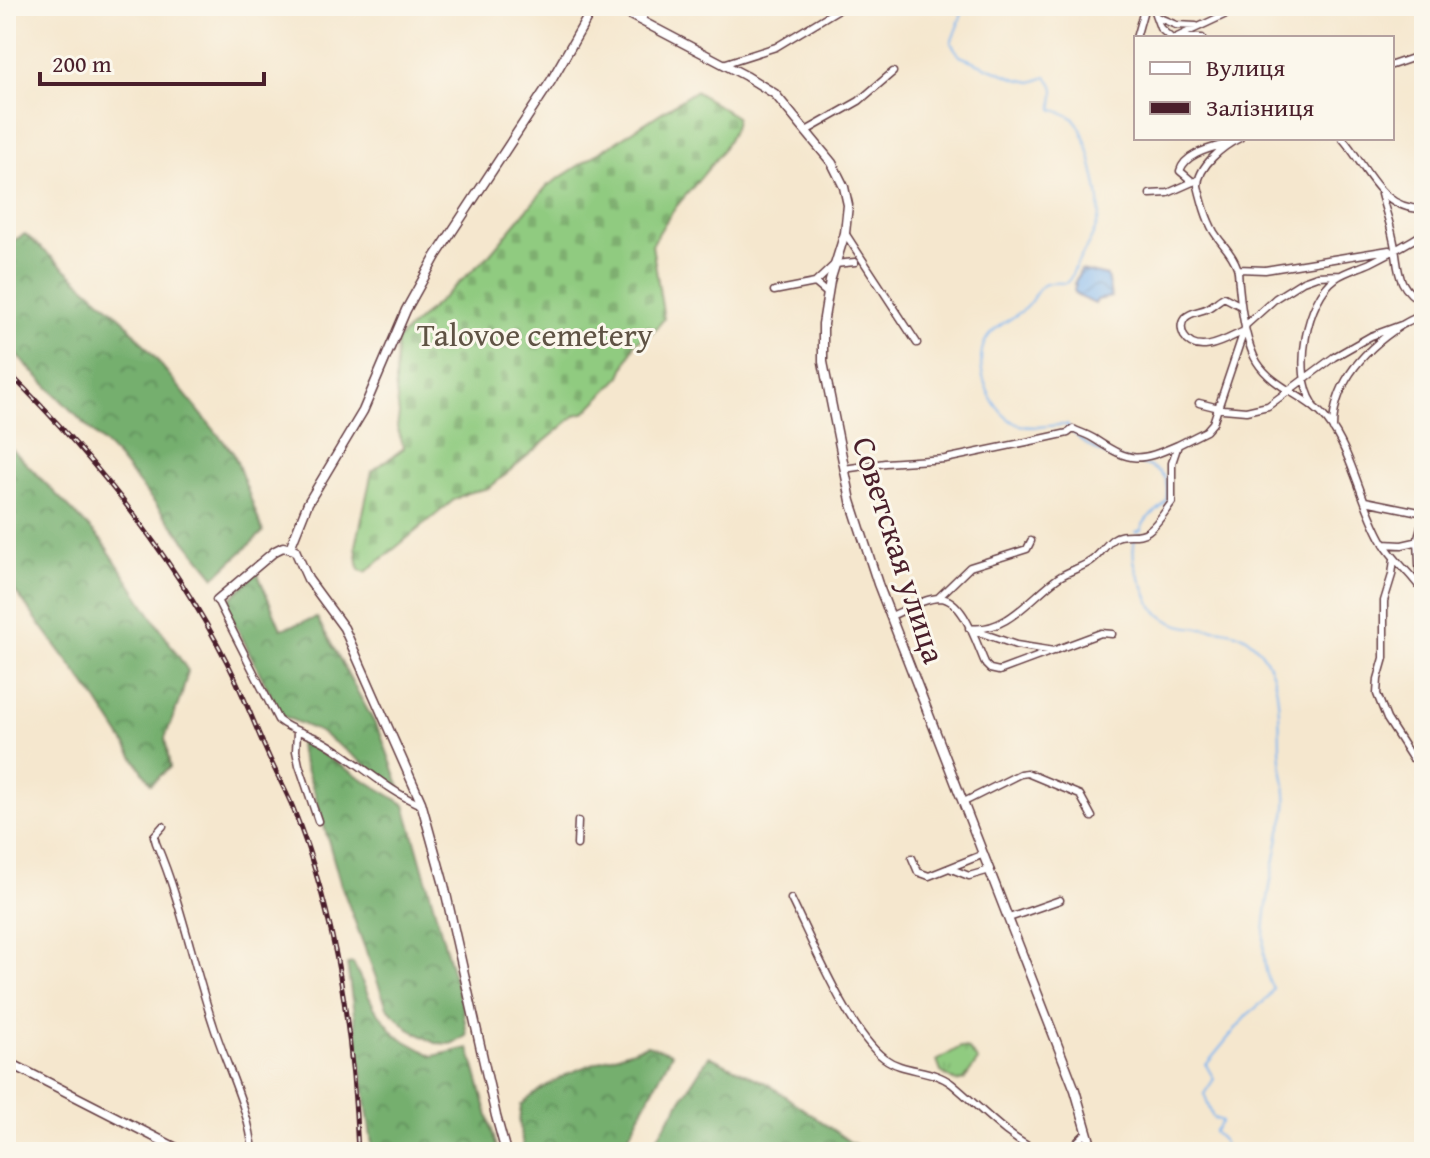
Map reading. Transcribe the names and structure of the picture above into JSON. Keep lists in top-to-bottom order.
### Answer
{
  "streets": {
    "main road": ["Советская улица"]
  },
  "parks": ["Talovoe cemetery"],
  "legend": ["Вулиця", "Залізниця"],
  "scale_bar": "200 m"
}
